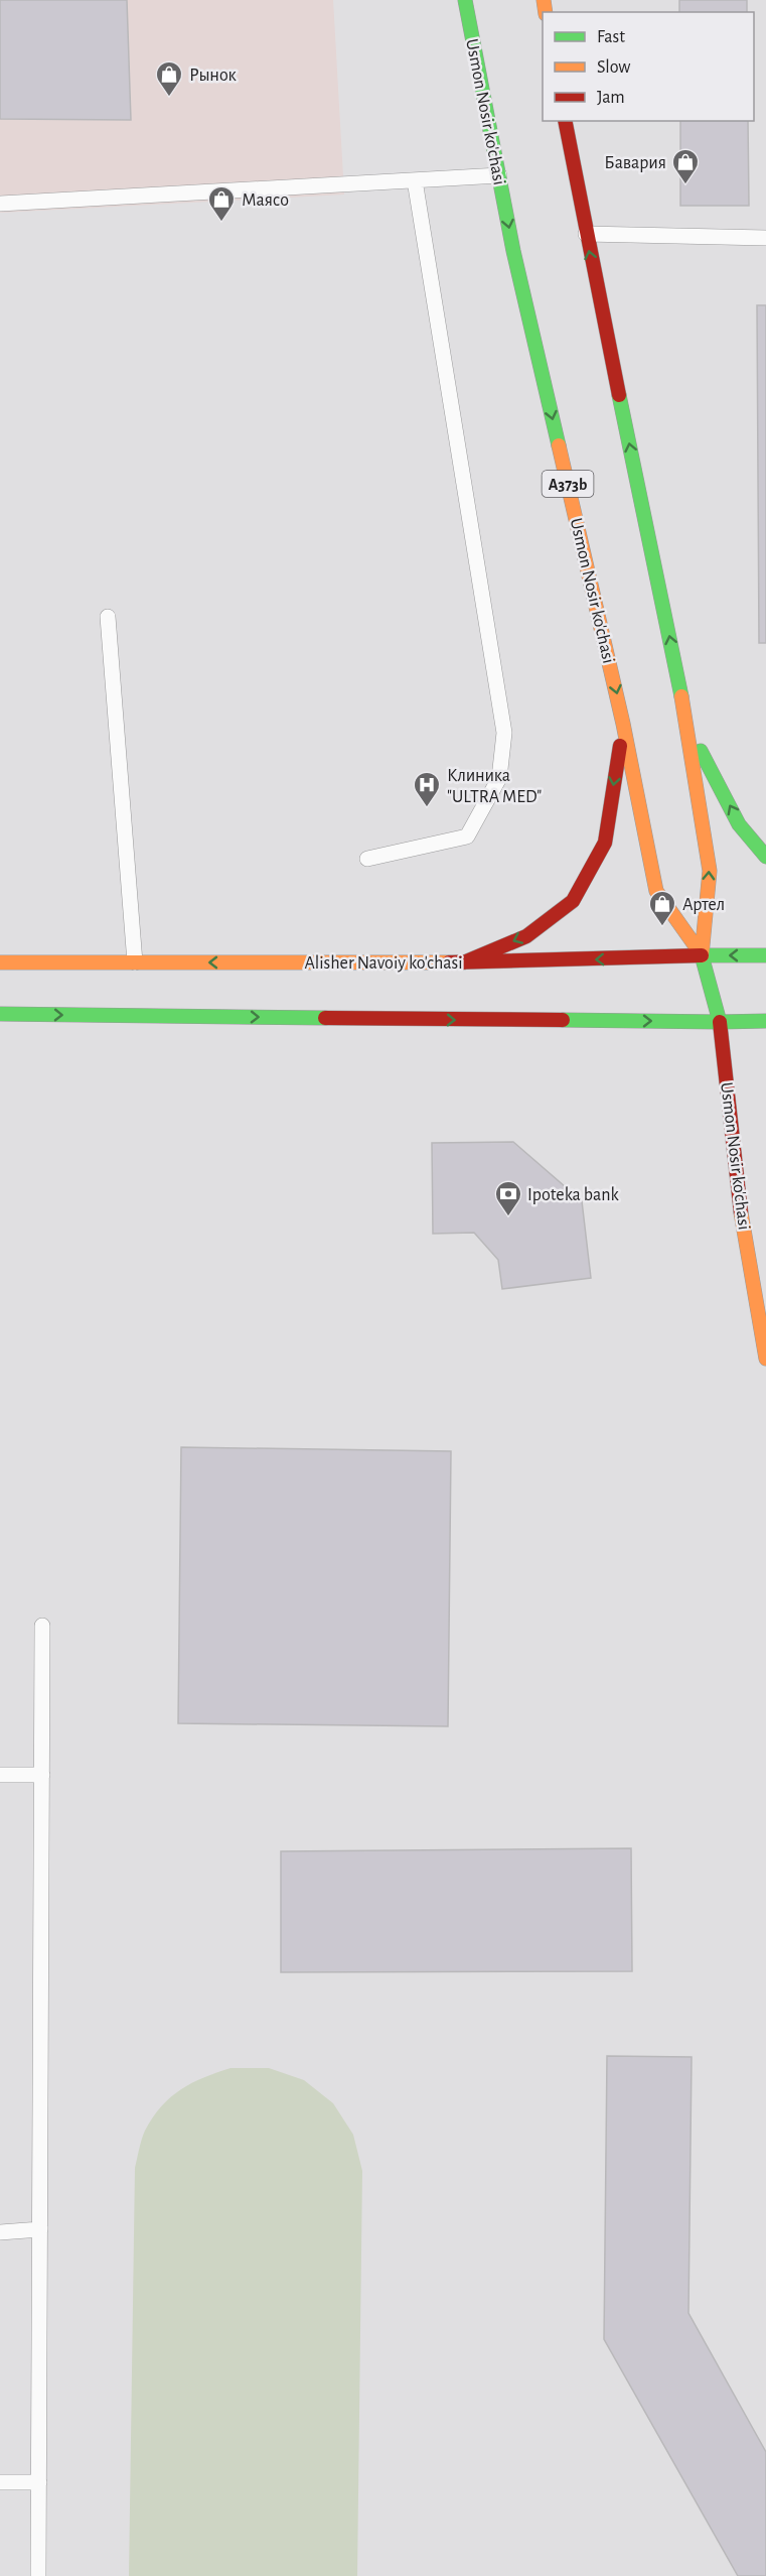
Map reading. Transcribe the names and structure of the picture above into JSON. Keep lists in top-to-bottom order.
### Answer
{
  "streets": {
    "main road": ["Usmon Nosir ko'chasi", "A373b", "Alisher Navoiy ko'chasi"]
  },
  "crossings": [
    ["Usmon Nosir ko'chasi", "Alisher Navoiy ko'chasi"]
  ],
  "places": {
    "shop": [
      "Рынок",
      "Бавария",
      "Маясо",
      "Артел"
    ],
    "hospital": ["Клиника \"ULTRA MED\""],
    "bank": ["Ipoteka bank"]
  },
  "legend": ["Fast", "Slow", "Jam"]
}
